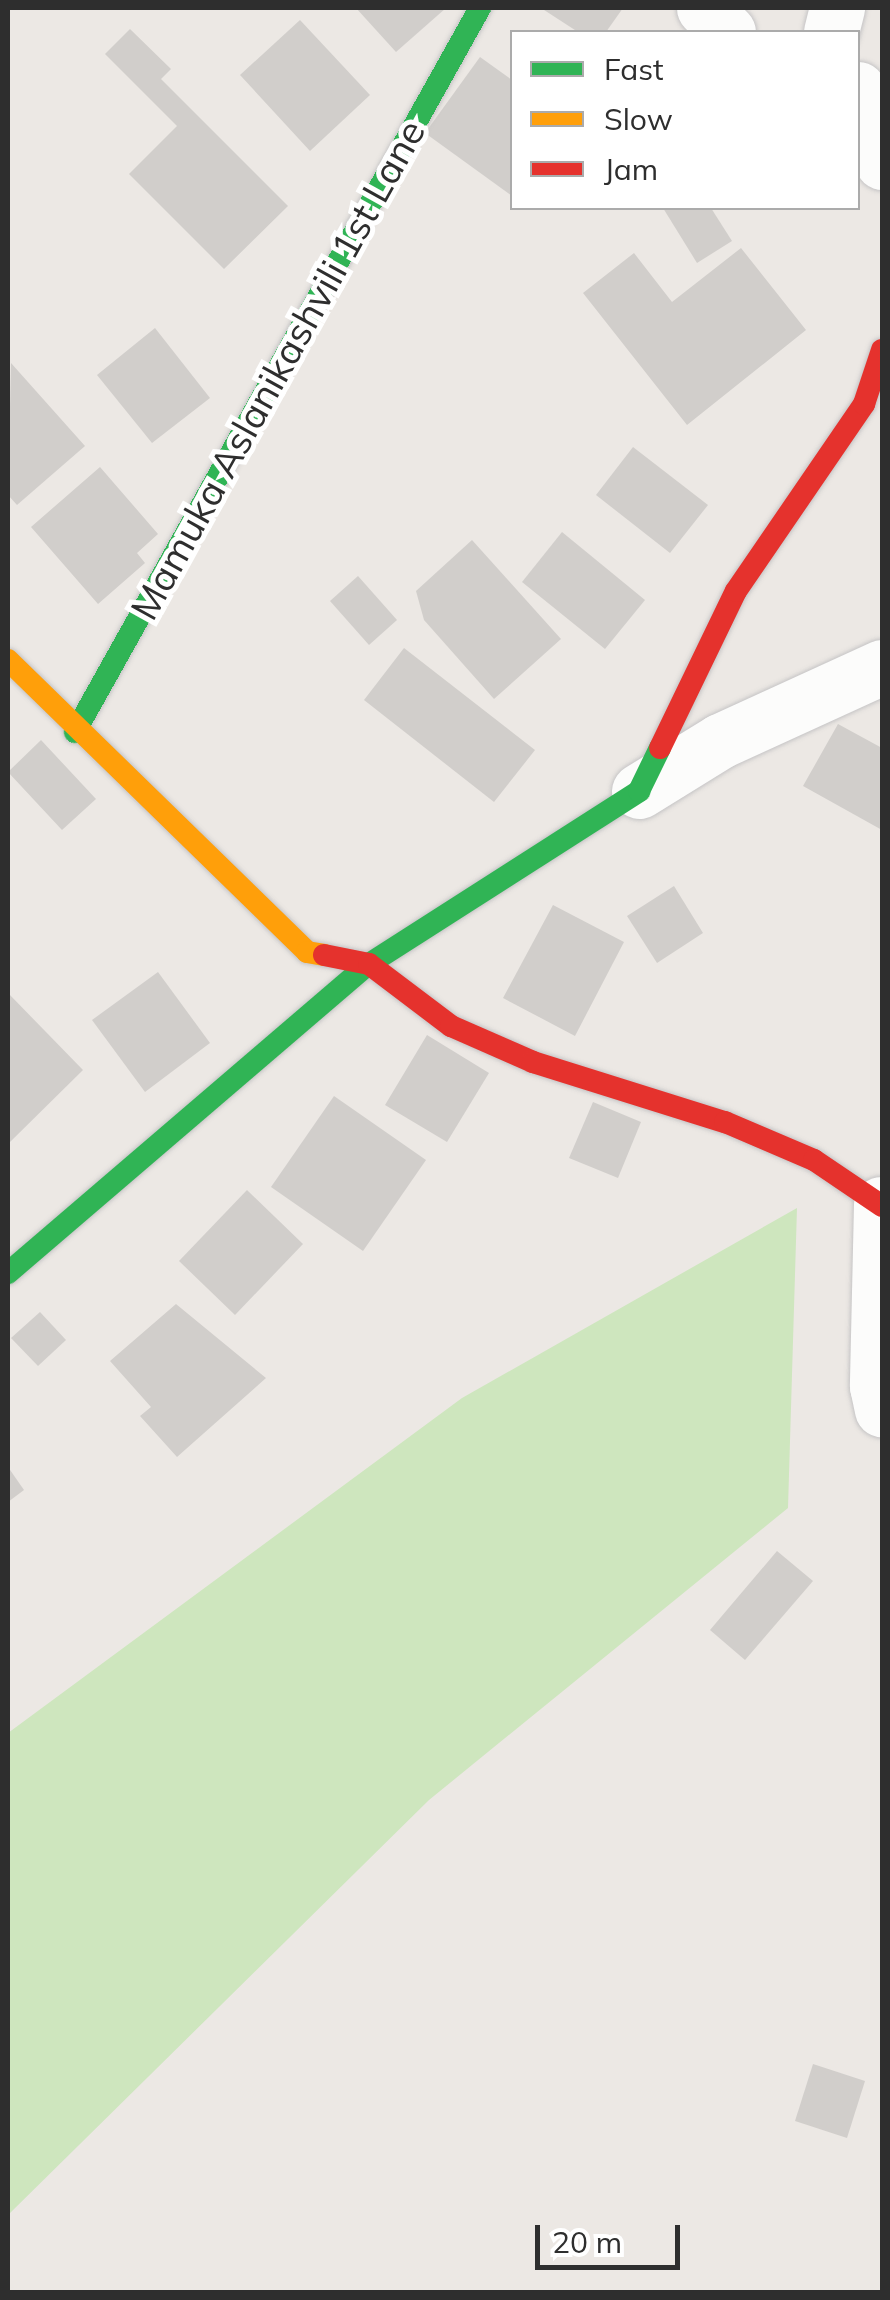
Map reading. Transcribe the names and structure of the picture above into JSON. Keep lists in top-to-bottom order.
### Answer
{
  "streets": {
    "street": ["Mamuka Aslanikashvili 1st Lane"]
  },
  "legend": ["Fast", "Slow", "Jam"],
  "scale_bar": "20 m"
}
